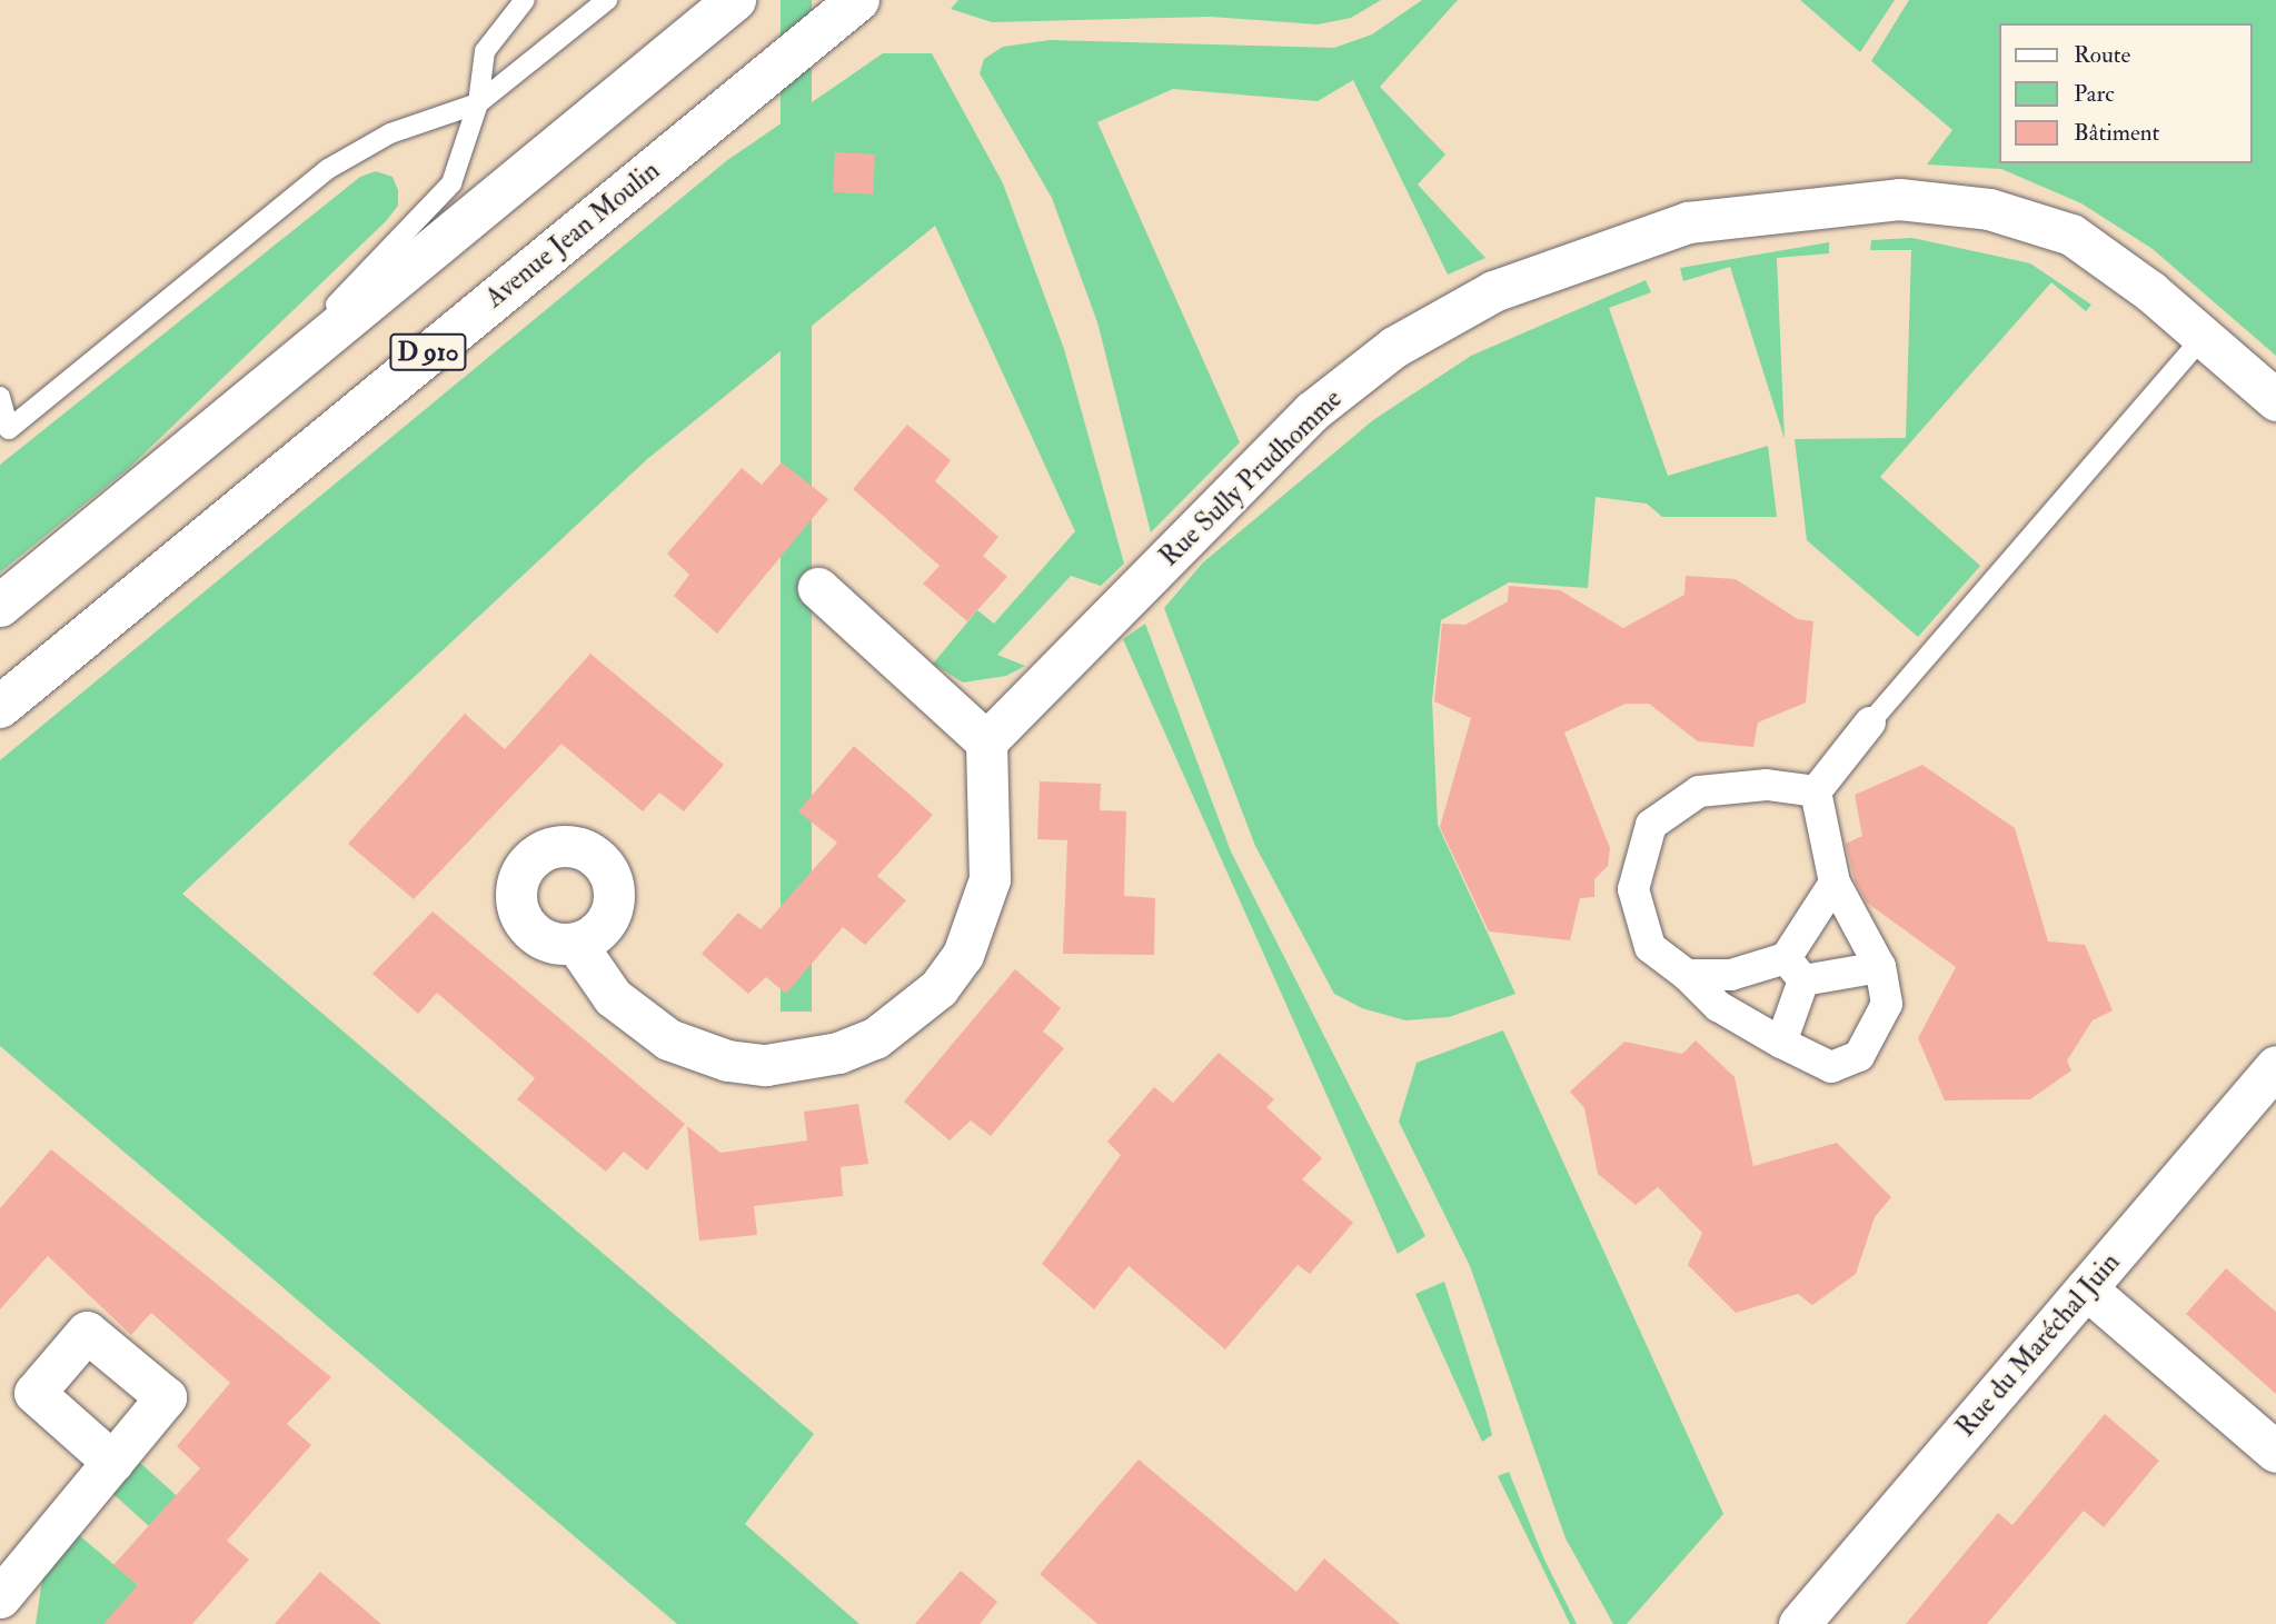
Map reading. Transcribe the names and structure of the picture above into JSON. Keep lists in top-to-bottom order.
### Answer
{
  "streets": {
    "main road": ["Avenue Jean Moulin", "D 910"],
    "street": ["Rue Sully Prudhomme", "Rue du Maréchal Juin"]
  },
  "legend": ["Route", "Parc", "Bâtiment"]
}
